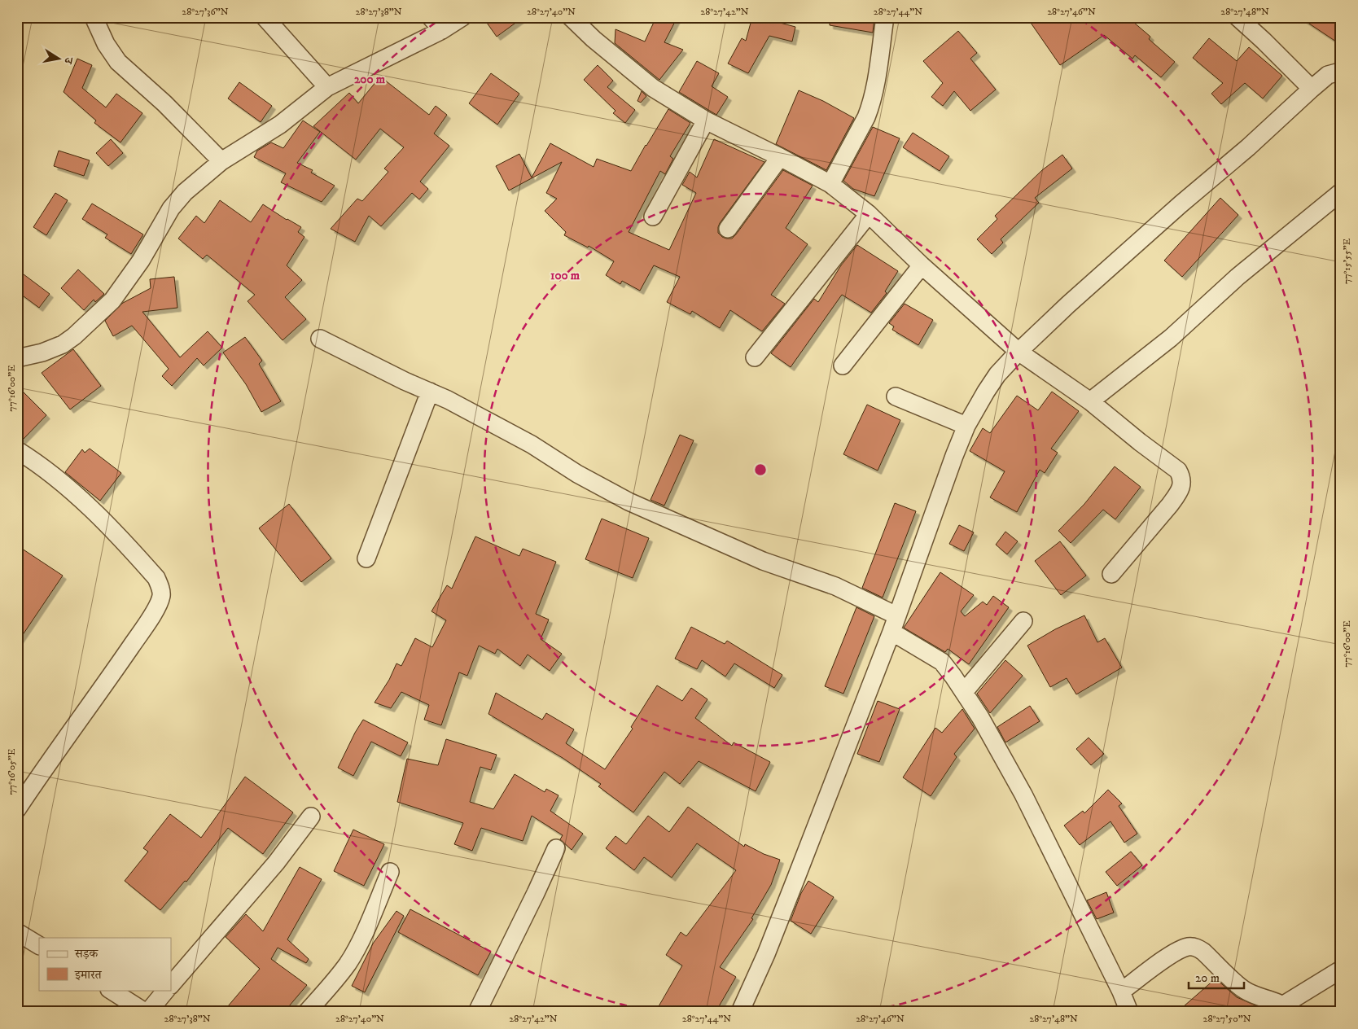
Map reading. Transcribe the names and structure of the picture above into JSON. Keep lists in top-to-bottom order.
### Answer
{
  "legend": ["सड़क", "इमारत"],
  "scale_bar": "20 m",
  "north": "right",
  "coordinates": [
    "28°27'36\"N",
    "28°27'38\"N",
    "28°27'40\"N",
    "28°27'42\"N",
    "28°27'44\"N",
    "28°27'46\"N",
    "28°27'48\"N",
    "77°15'55\"E",
    "77°16'00\"E",
    "77°16'05\"E",
    "28°27'50\"N"
  ],
  "rings": ["200 m", "100 m"]
}
